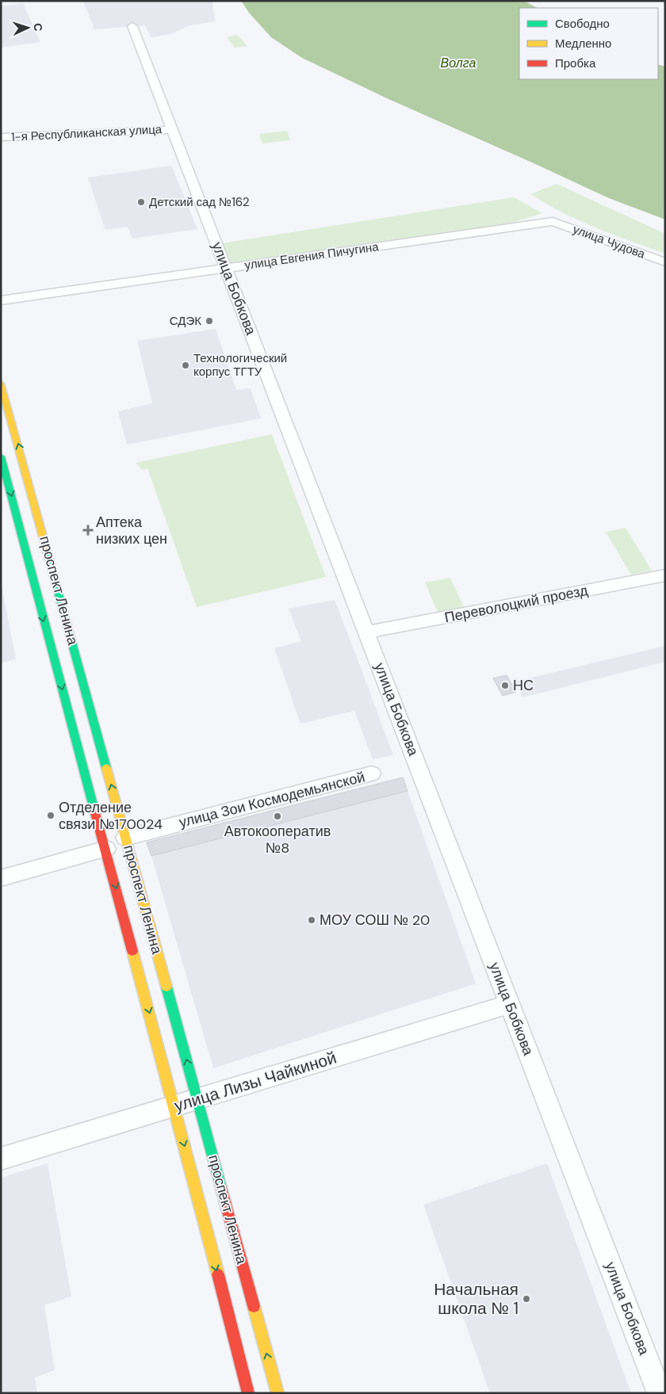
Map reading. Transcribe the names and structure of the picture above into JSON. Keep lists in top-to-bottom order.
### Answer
{
  "streets": {
    "main road": ["проспект Ленина"],
    "street": [
      "1-я Республиканская улица",
      "улица Чудова",
      "улица Евгения Пичугина",
      "улица Бобкова",
      "Переволоцкий проезд",
      "улица Зои Космодемьянской",
      "улица Лизы Чайкиной"
    ]
  },
  "crossings": [
    ["1-я Республиканская улица", "улица Бобкова"],
    ["улица Чудова", "улица Евгения Пичугина"],
    ["улица Евгения Пичугина", "улица Бобкова"],
    ["улица Бобкова", "Переволоцкий проезд"],
    ["улица Бобкова", "улица Лизы Чайкиной"],
    ["проспект Ленина", "улица Зои Космодемьянской"],
    ["проспект Ленина", "улица Лизы Чайкиной"]
  ],
  "water": ["Волга"],
  "places": {
    "other": [
      "Детский сад №162",
      "СДЭК",
      "Технологический корпус ТГТУ",
      "НС",
      "Отделение связи №170024",
      "Автокооператив №8",
      "МОУ СОШ № 20",
      "Начальная школа № 1"
    ],
    "health": ["Аптека низких цен"]
  },
  "legend": ["Свободно", "Медленно", "Пробка"],
  "north": "right"
}
